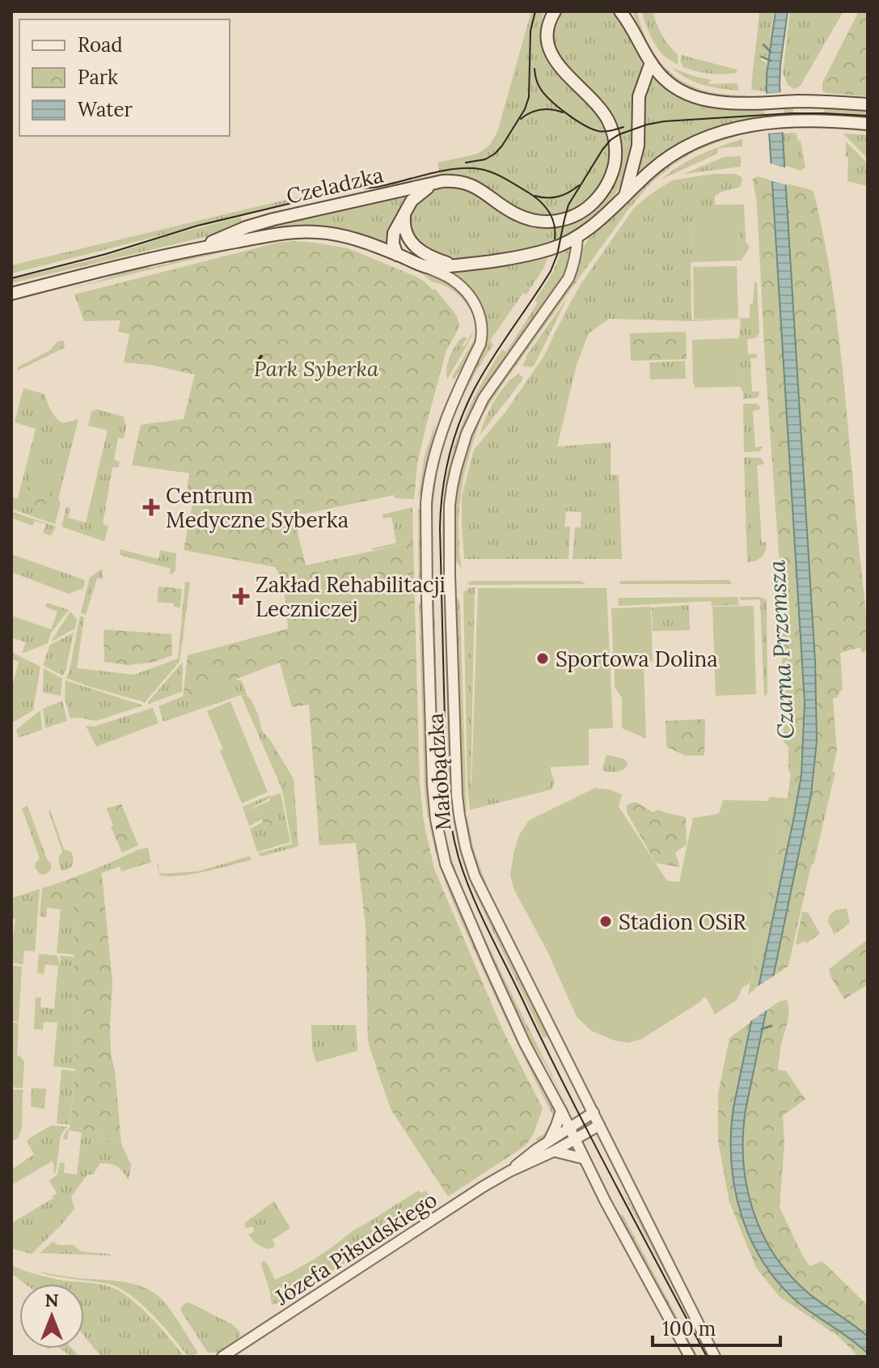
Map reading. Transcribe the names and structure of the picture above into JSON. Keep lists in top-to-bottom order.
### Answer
{
  "streets": {
    "main road": ["Czeladzka"],
    "street": ["Małobądzka", "Józefa Piłsudskiego"]
  },
  "crossings": [
    ["Małobądzka", "Józefa Piłsudskiego"]
  ],
  "water": ["Czarna Przemsza"],
  "parks": ["Park Syberka"],
  "places": {
    "health": ["Centrum Medyczne Syberka", "Zakład Rehabilitacji Leczniczej"],
    "other": ["Sportowa Dolina", "Stadion OSiR"]
  },
  "legend": ["Road", "Park", "Water"],
  "scale_bar": "100 m",
  "north": "top"
}
